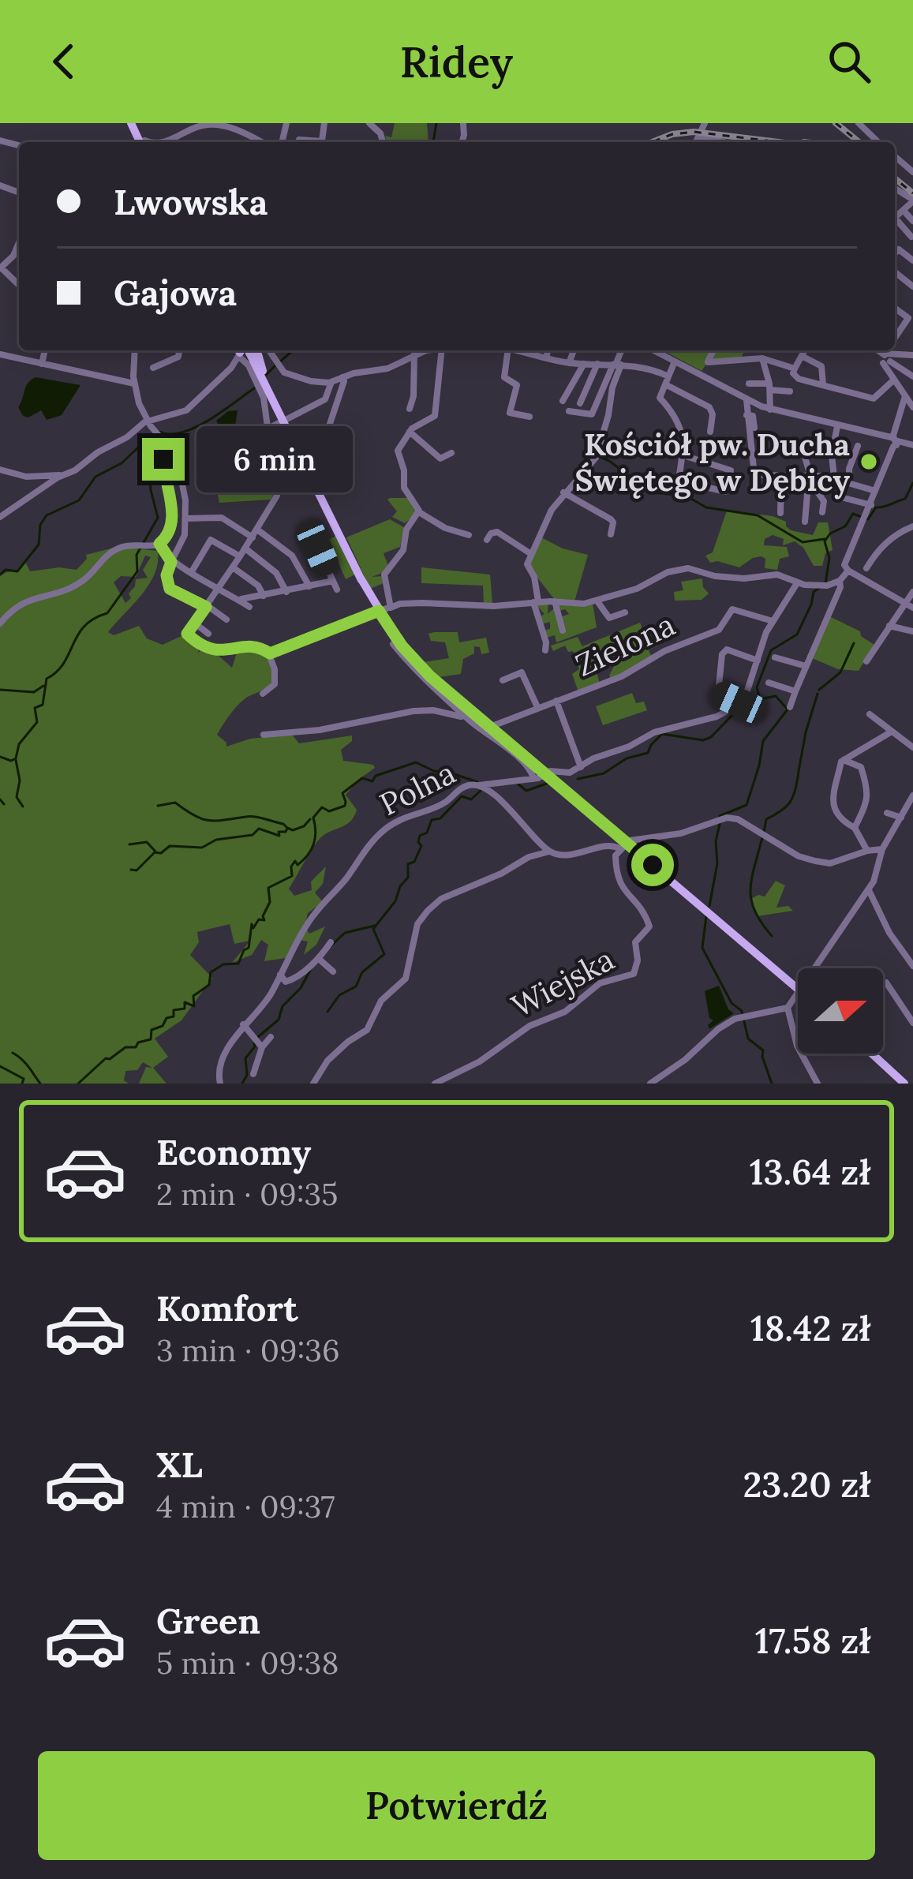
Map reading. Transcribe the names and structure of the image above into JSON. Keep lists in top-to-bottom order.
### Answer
{
  "streets": {
    "street": ["Zielona", "Polna", "Wiejska"]
  },
  "places": ["Kościół pw. Ducha Świętego w Dębicy"],
  "north": "right",
  "page": {
    "header": "Ridey",
    "banner": ["Lwowska", "Gajowa"],
    "bubble": "6 min",
    "list": [
      {
        "name": "Economy",
        "note": "2 min · 09:35",
        "value": "13.64 zł"
      },
      {
        "name": "Komfort",
        "note": "3 min · 09:36",
        "value": "18.42 zł"
      },
      {
        "name": "XL",
        "note": "4 min · 09:37",
        "value": "23.20 zł"
      },
      {
        "name": "Green",
        "note": "5 min · 09:38",
        "value": "17.58 zł"
      }
    ],
    "buttons": "Potwierdź"
  }
}
